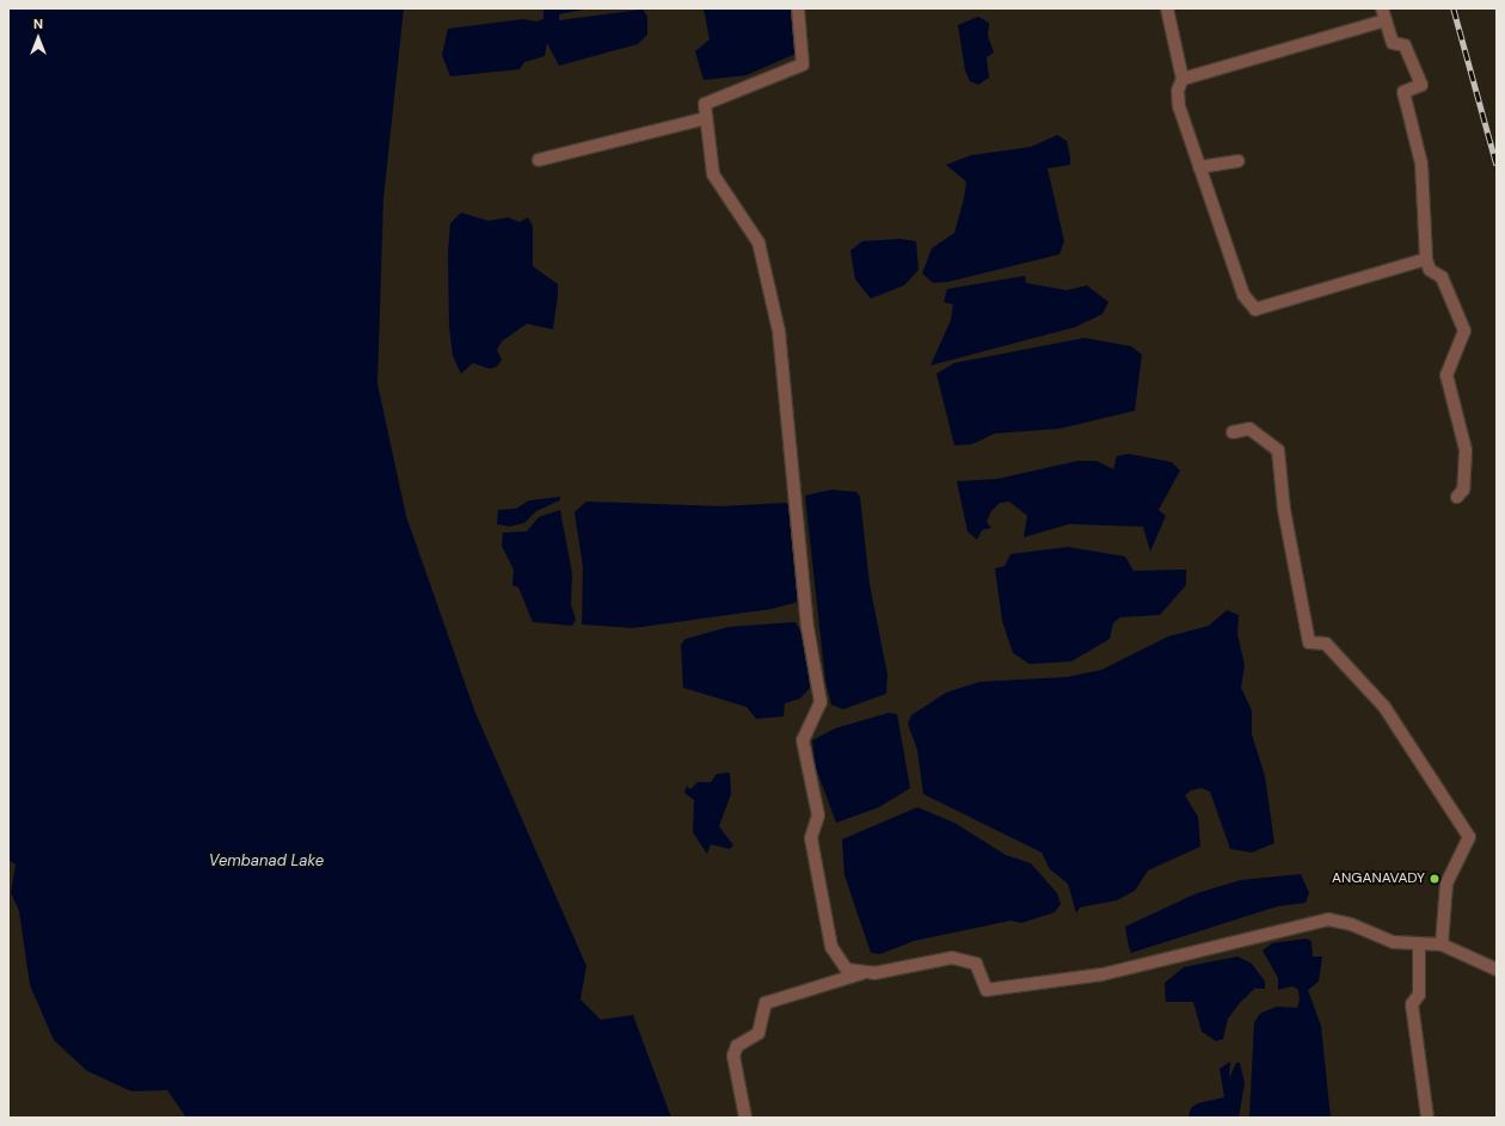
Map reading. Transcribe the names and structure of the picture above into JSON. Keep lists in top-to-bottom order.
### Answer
{
  "water": ["Vembanad Lake"],
  "places": ["ANGANAVADY"],
  "north": "top"
}
